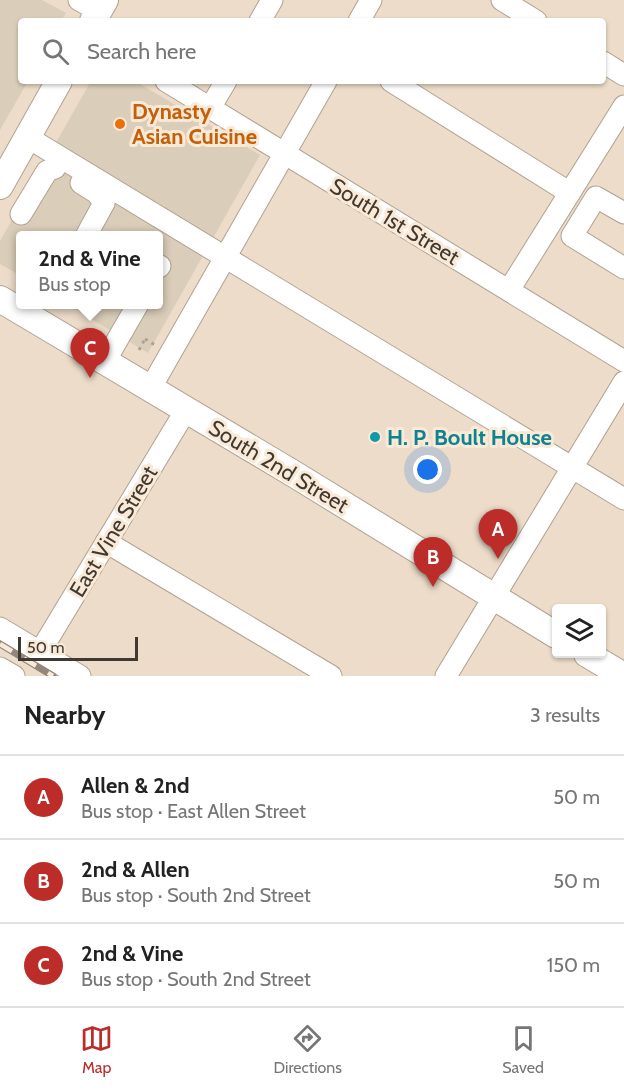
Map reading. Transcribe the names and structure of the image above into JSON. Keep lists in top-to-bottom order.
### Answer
{
  "streets": {
    "main road": ["South 2nd Street"],
    "street": ["South 1st Street", "East Vine Street"]
  },
  "crossings": [
    ["South 2nd Street", "East Vine Street"]
  ],
  "places": ["Dynasty Asian Cuisine", "H. P. Boult House"],
  "scale_bar": "50 m",
  "page": {
    "search": "Search here",
    "popup": ["2nd & Vine", "Bus stop"],
    "pins": ["C", "A", "B"],
    "scale": "50 m",
    "heading": ["Nearby", "3 results"],
    "list": [
      {
        "mark": "A",
        "name": "Allen & 2nd",
        "note": "Bus stop · East Allen Street",
        "value": "50 m"
      },
      {
        "mark": "B",
        "name": "2nd & Allen",
        "note": "Bus stop · South 2nd Street",
        "value": "50 m"
      },
      {
        "mark": "C",
        "name": "2nd & Vine",
        "note": "Bus stop · South 2nd Street",
        "value": "150 m"
      }
    ],
    "nav": ["Map", "Directions", "Saved"]
  }
}
